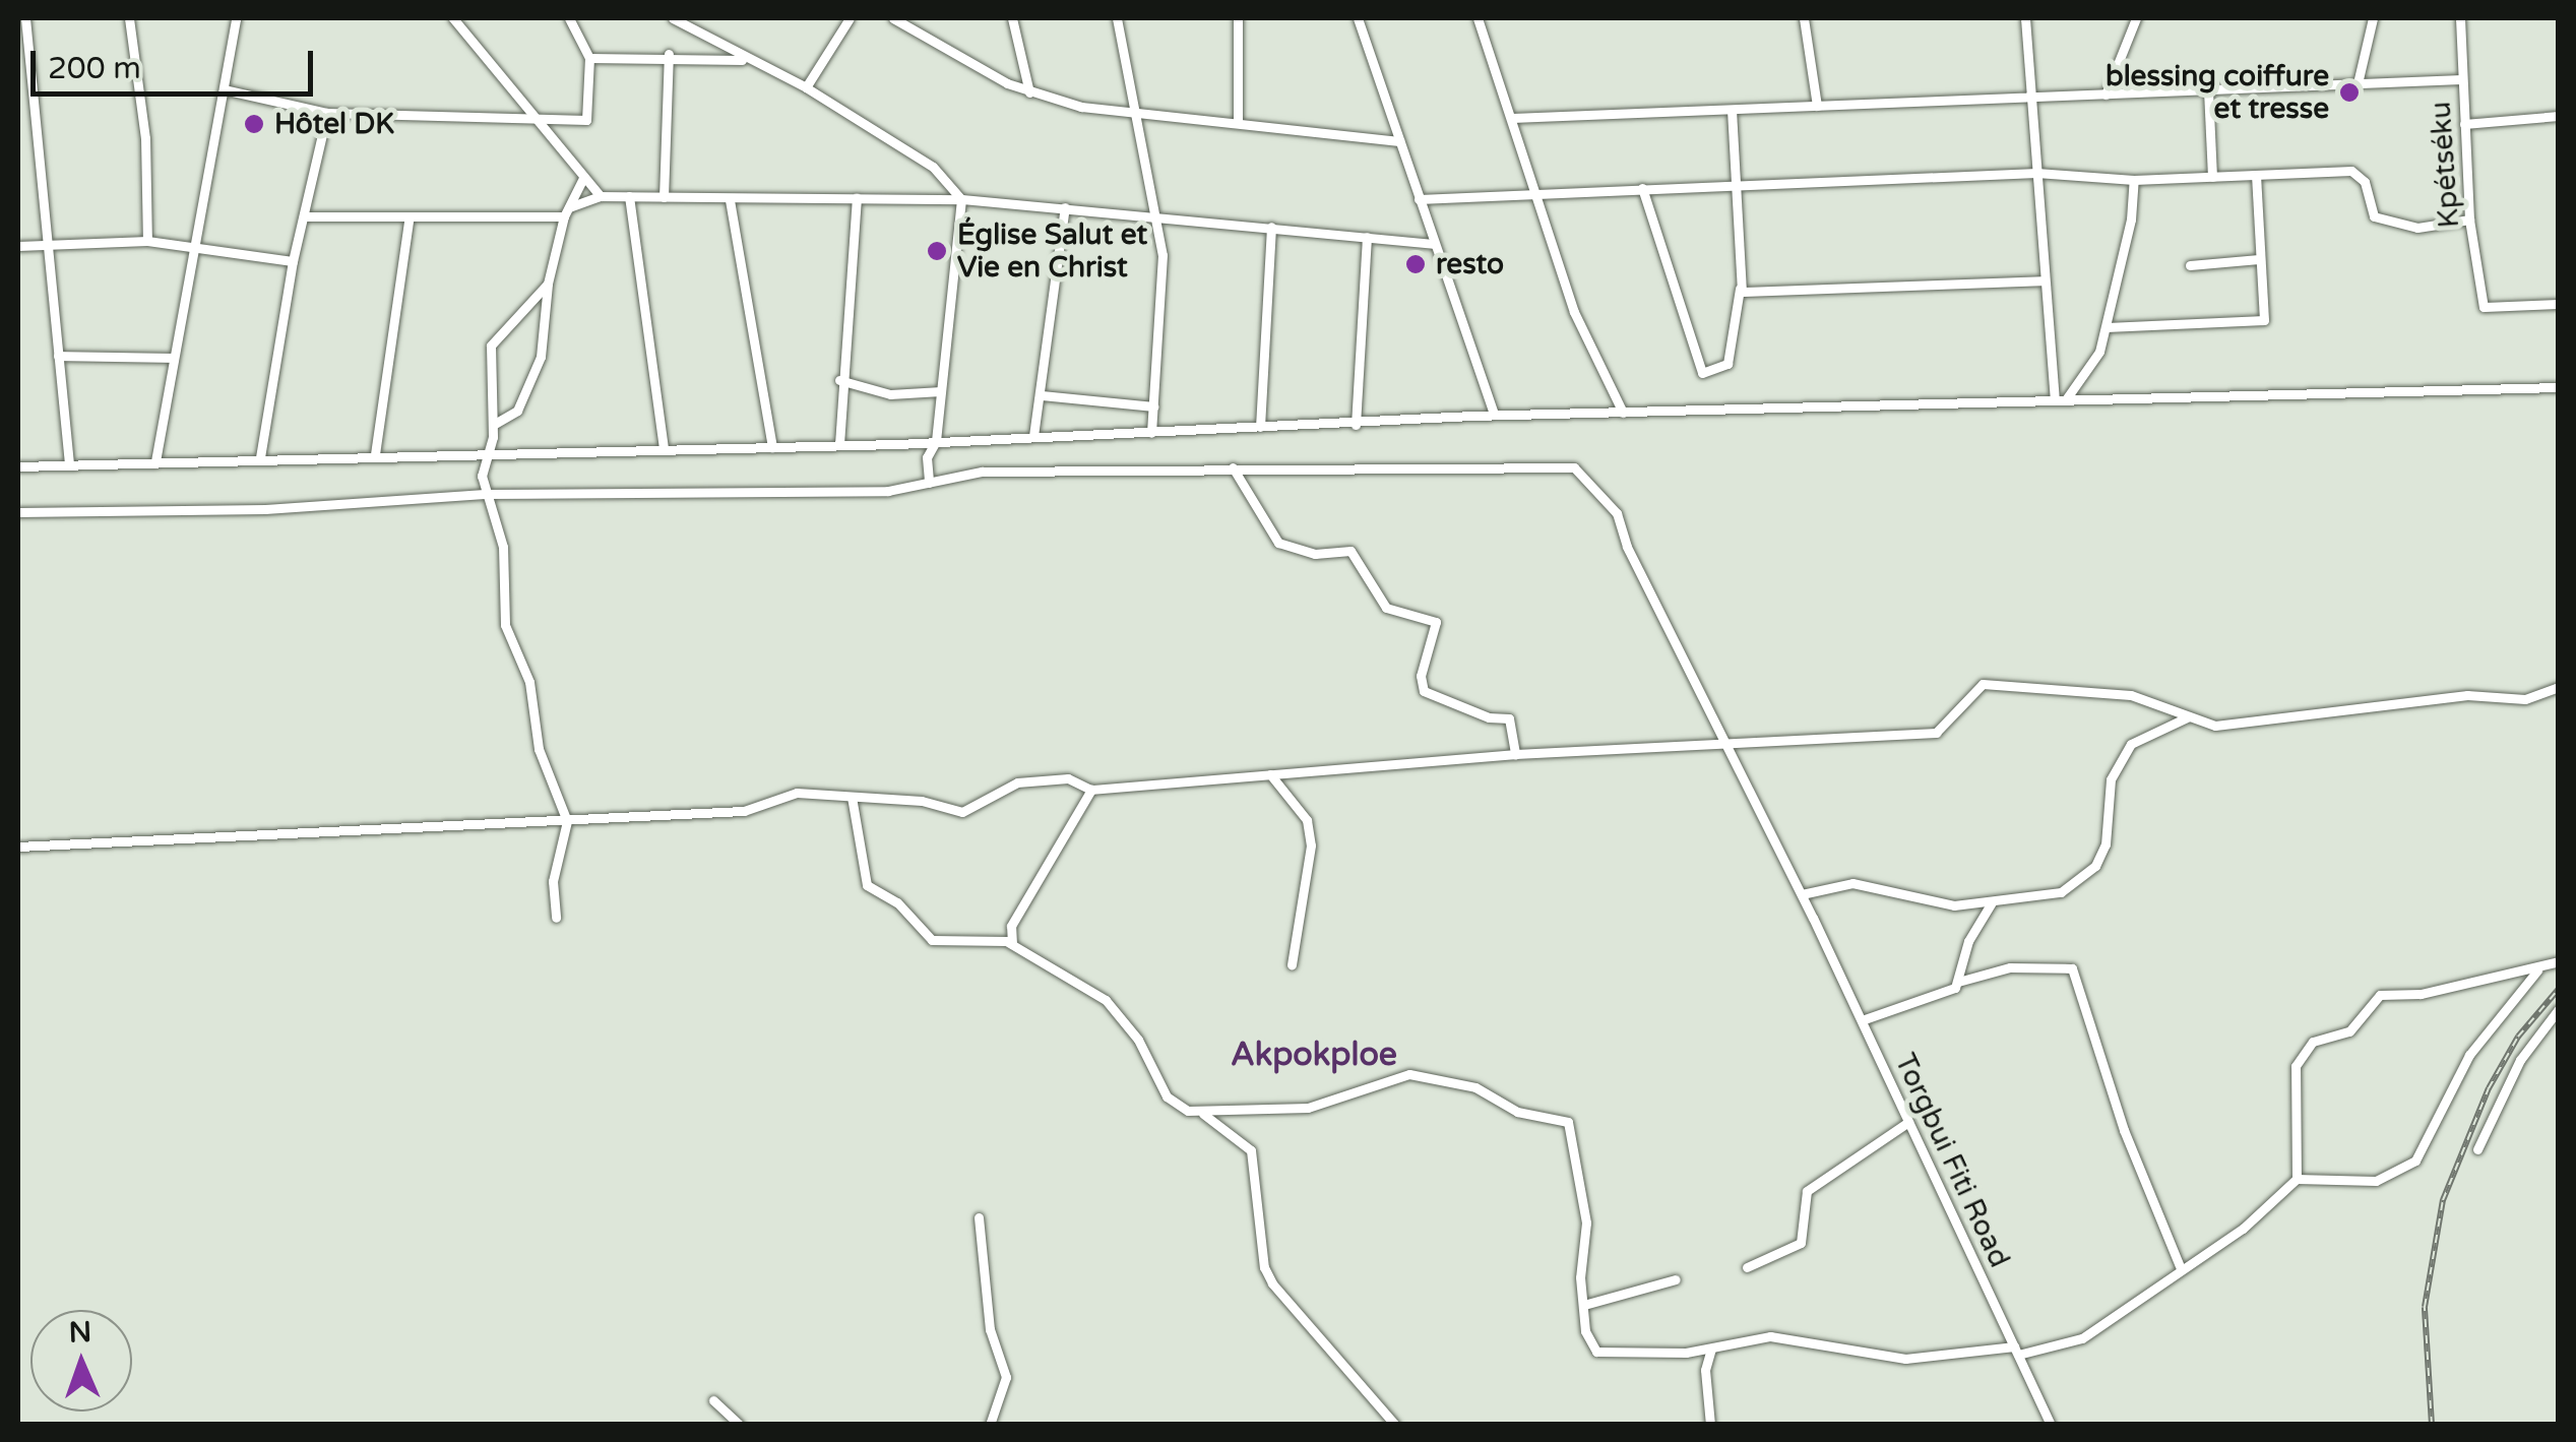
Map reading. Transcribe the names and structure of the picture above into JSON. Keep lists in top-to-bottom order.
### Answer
{
  "streets": {
    "street": ["Kpétséku", "Torgbui Fiti Road"]
  },
  "districts": ["Akpokploe"],
  "places": [
    "blessing coiffure et tresse",
    "Hôtel DK",
    "Église Salut et Vie en Christ",
    "resto"
  ],
  "scale_bar": "200 m",
  "north": "top"
}
